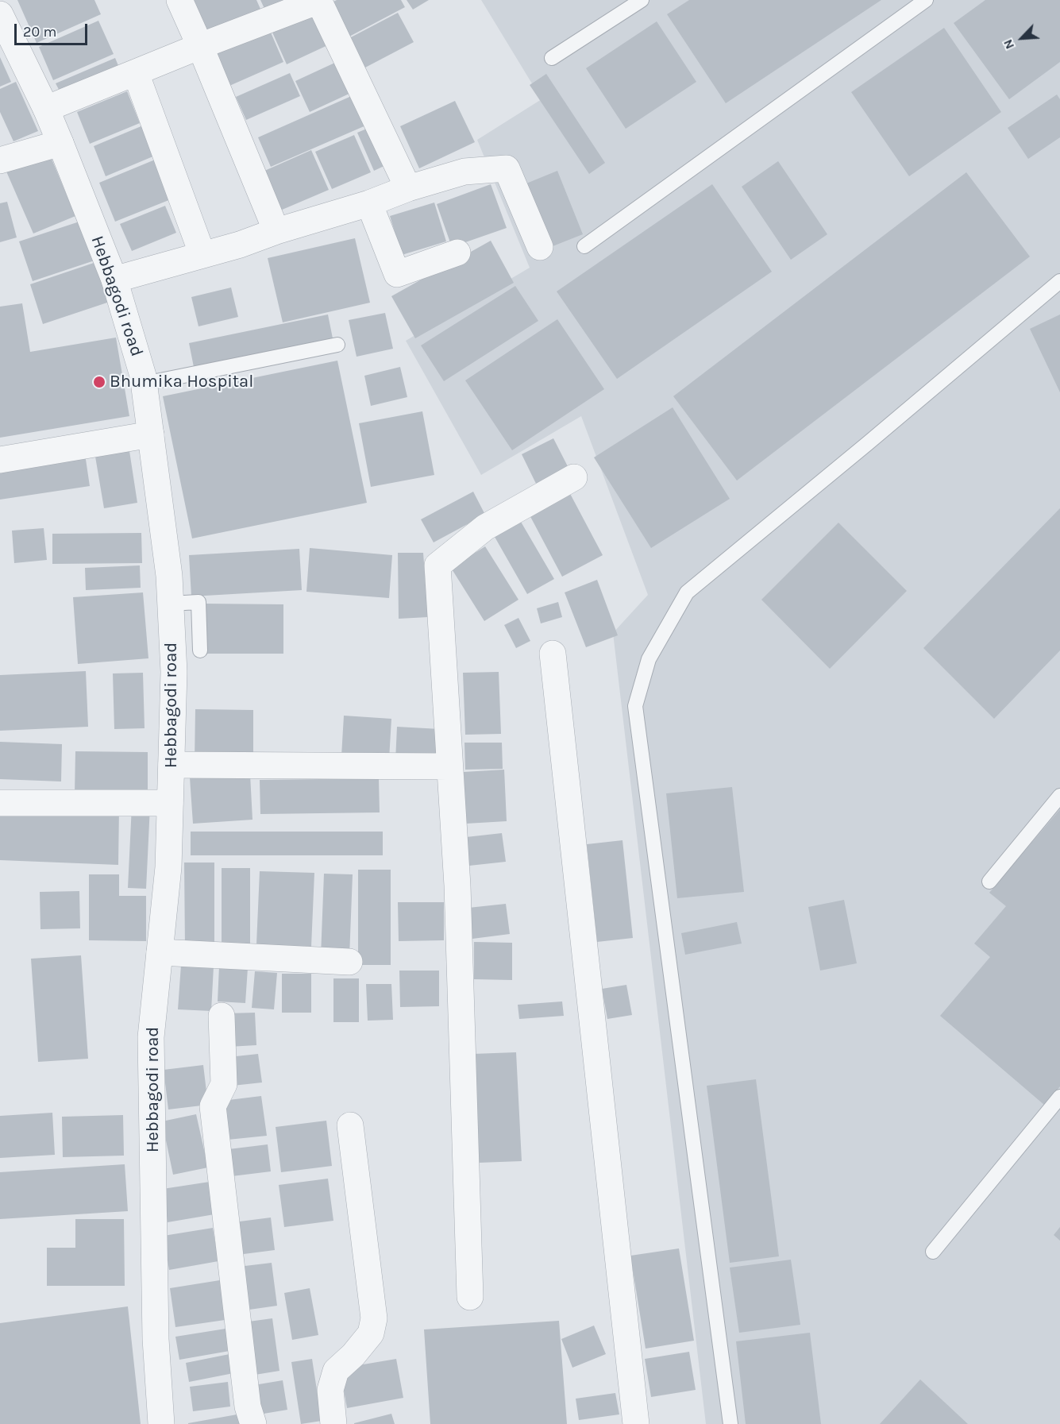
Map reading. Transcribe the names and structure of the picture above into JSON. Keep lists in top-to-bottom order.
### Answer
{
  "streets": {
    "street": ["Hebbagodi road"]
  },
  "places": ["Bhumika Hospital"],
  "scale_bar": "20 m",
  "north": "bottom left"
}
